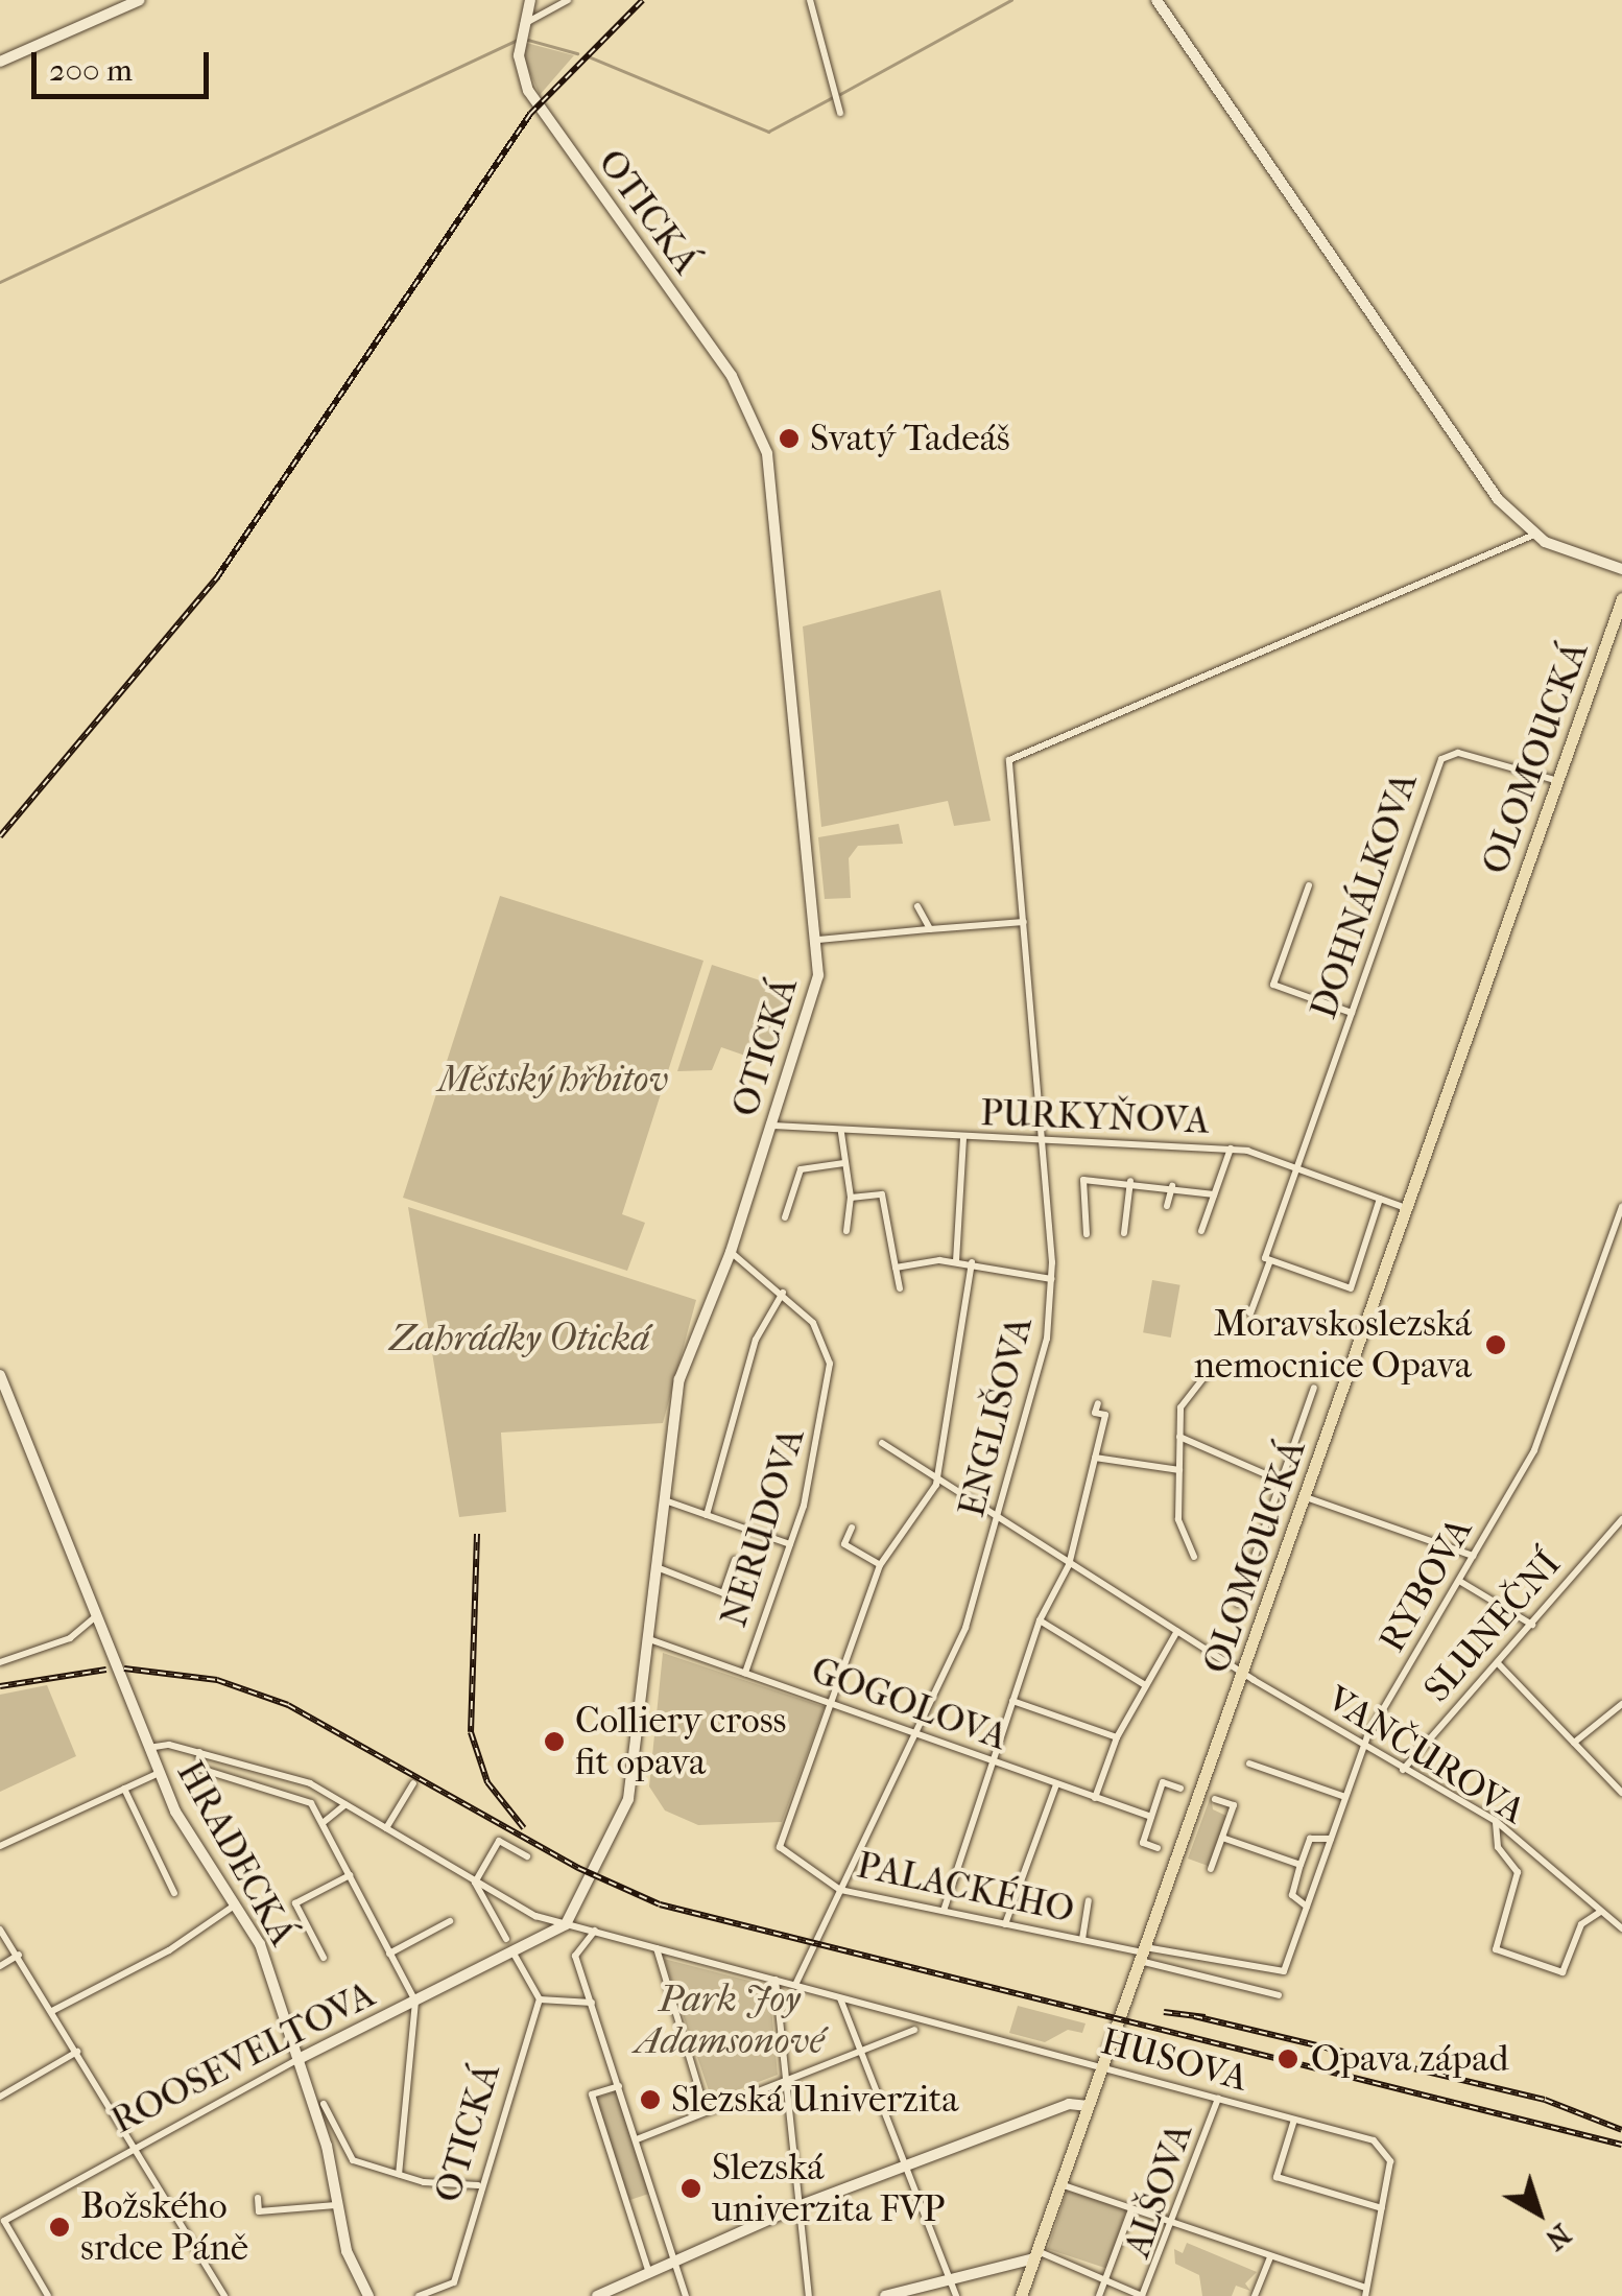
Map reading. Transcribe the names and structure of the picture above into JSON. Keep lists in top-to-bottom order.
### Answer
{
  "streets": {
    "main road": ["OLOMOUCKÁ"],
    "street": [
      "OTICKÁ",
      "DOHNÁLKOVA",
      "PURKYŇOVA",
      "ENGLIŠOVA",
      "NERUDOVA",
      "RYBOVA",
      "SLUNEČNÍ",
      "GOGOLOVA",
      "VANČUROVA",
      "HRADECKÁ",
      "PALACKÉHO",
      "ROOSEVELTOVA",
      "HUSOVA",
      "ALŠOVA"
    ]
  },
  "crossings": [
    ["OTICKÁ", "PURKYŇOVA"],
    ["OTICKÁ", "NERUDOVA"],
    ["OTICKÁ", "GOGOLOVA"],
    ["OTICKÁ", "HUSOVA"],
    ["OLOMOUCKÁ", "DOHNÁLKOVA"],
    ["OLOMOUCKÁ", "PURKYŇOVA"],
    ["OLOMOUCKÁ", "RYBOVA"],
    ["OLOMOUCKÁ", "VANČUROVA"],
    ["OLOMOUCKÁ", "PALACKÉHO"],
    ["OLOMOUCKÁ", "HUSOVA"],
    ["DOHNÁLKOVA", "PURKYŇOVA"],
    ["PURKYŇOVA", "ENGLIŠOVA"],
    ["ENGLIŠOVA", "GOGOLOVA"],
    ["ENGLIŠOVA", "VANČUROVA"],
    ["ENGLIŠOVA", "PALACKÉHO"],
    ["ENGLIŠOVA", "HUSOVA"],
    ["NERUDOVA", "GOGOLOVA"],
    ["RYBOVA", "VANČUROVA"],
    ["RYBOVA", "PALACKÉHO"],
    ["SLUNEČNÍ", "VANČUROVA"],
    ["GOGOLOVA", "PALACKÉHO"],
    ["HRADECKÁ", "ROOSEVELTOVA"],
    ["HRADECKÁ", "HUSOVA"],
    ["HUSOVA", "ALŠOVA"]
  ],
  "parks": ["Městský hřbitov", "Zahrádky Otická", "Park Joy Adamsonové"],
  "places": [
    "Svatý Tadeáš",
    "Moravskoslezská nemocnice Opava",
    "Colliery cross fit opava",
    "Opava západ",
    "Slezská Univerzita",
    "Slezská univerzita FVP",
    "Božského srdce Páně"
  ],
  "scale_bar": "200 m",
  "north": "bottom right"
}
